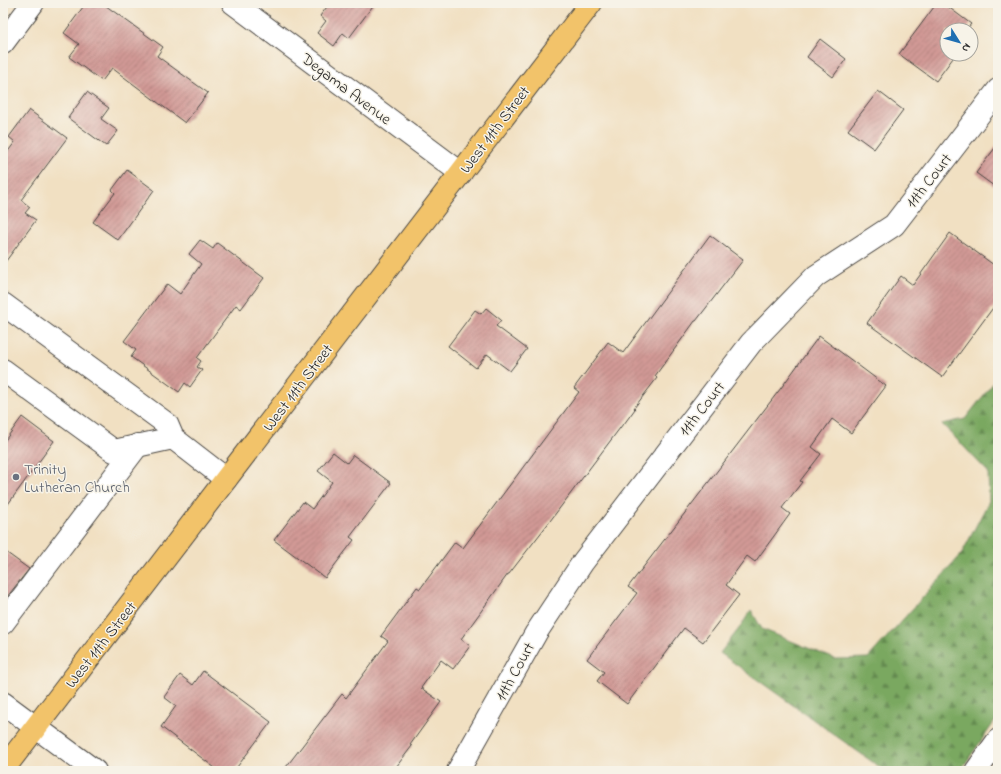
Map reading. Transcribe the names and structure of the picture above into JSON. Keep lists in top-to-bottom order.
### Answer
{
  "streets": {
    "main road": ["West 11th Street"],
    "street": ["Degama Avenue", "11th Court"]
  },
  "crossings": [
    ["Degama Avenue", "West 11th Street"]
  ],
  "places": ["Trinity Lutheran Church"],
  "north": "bottom right"
}
